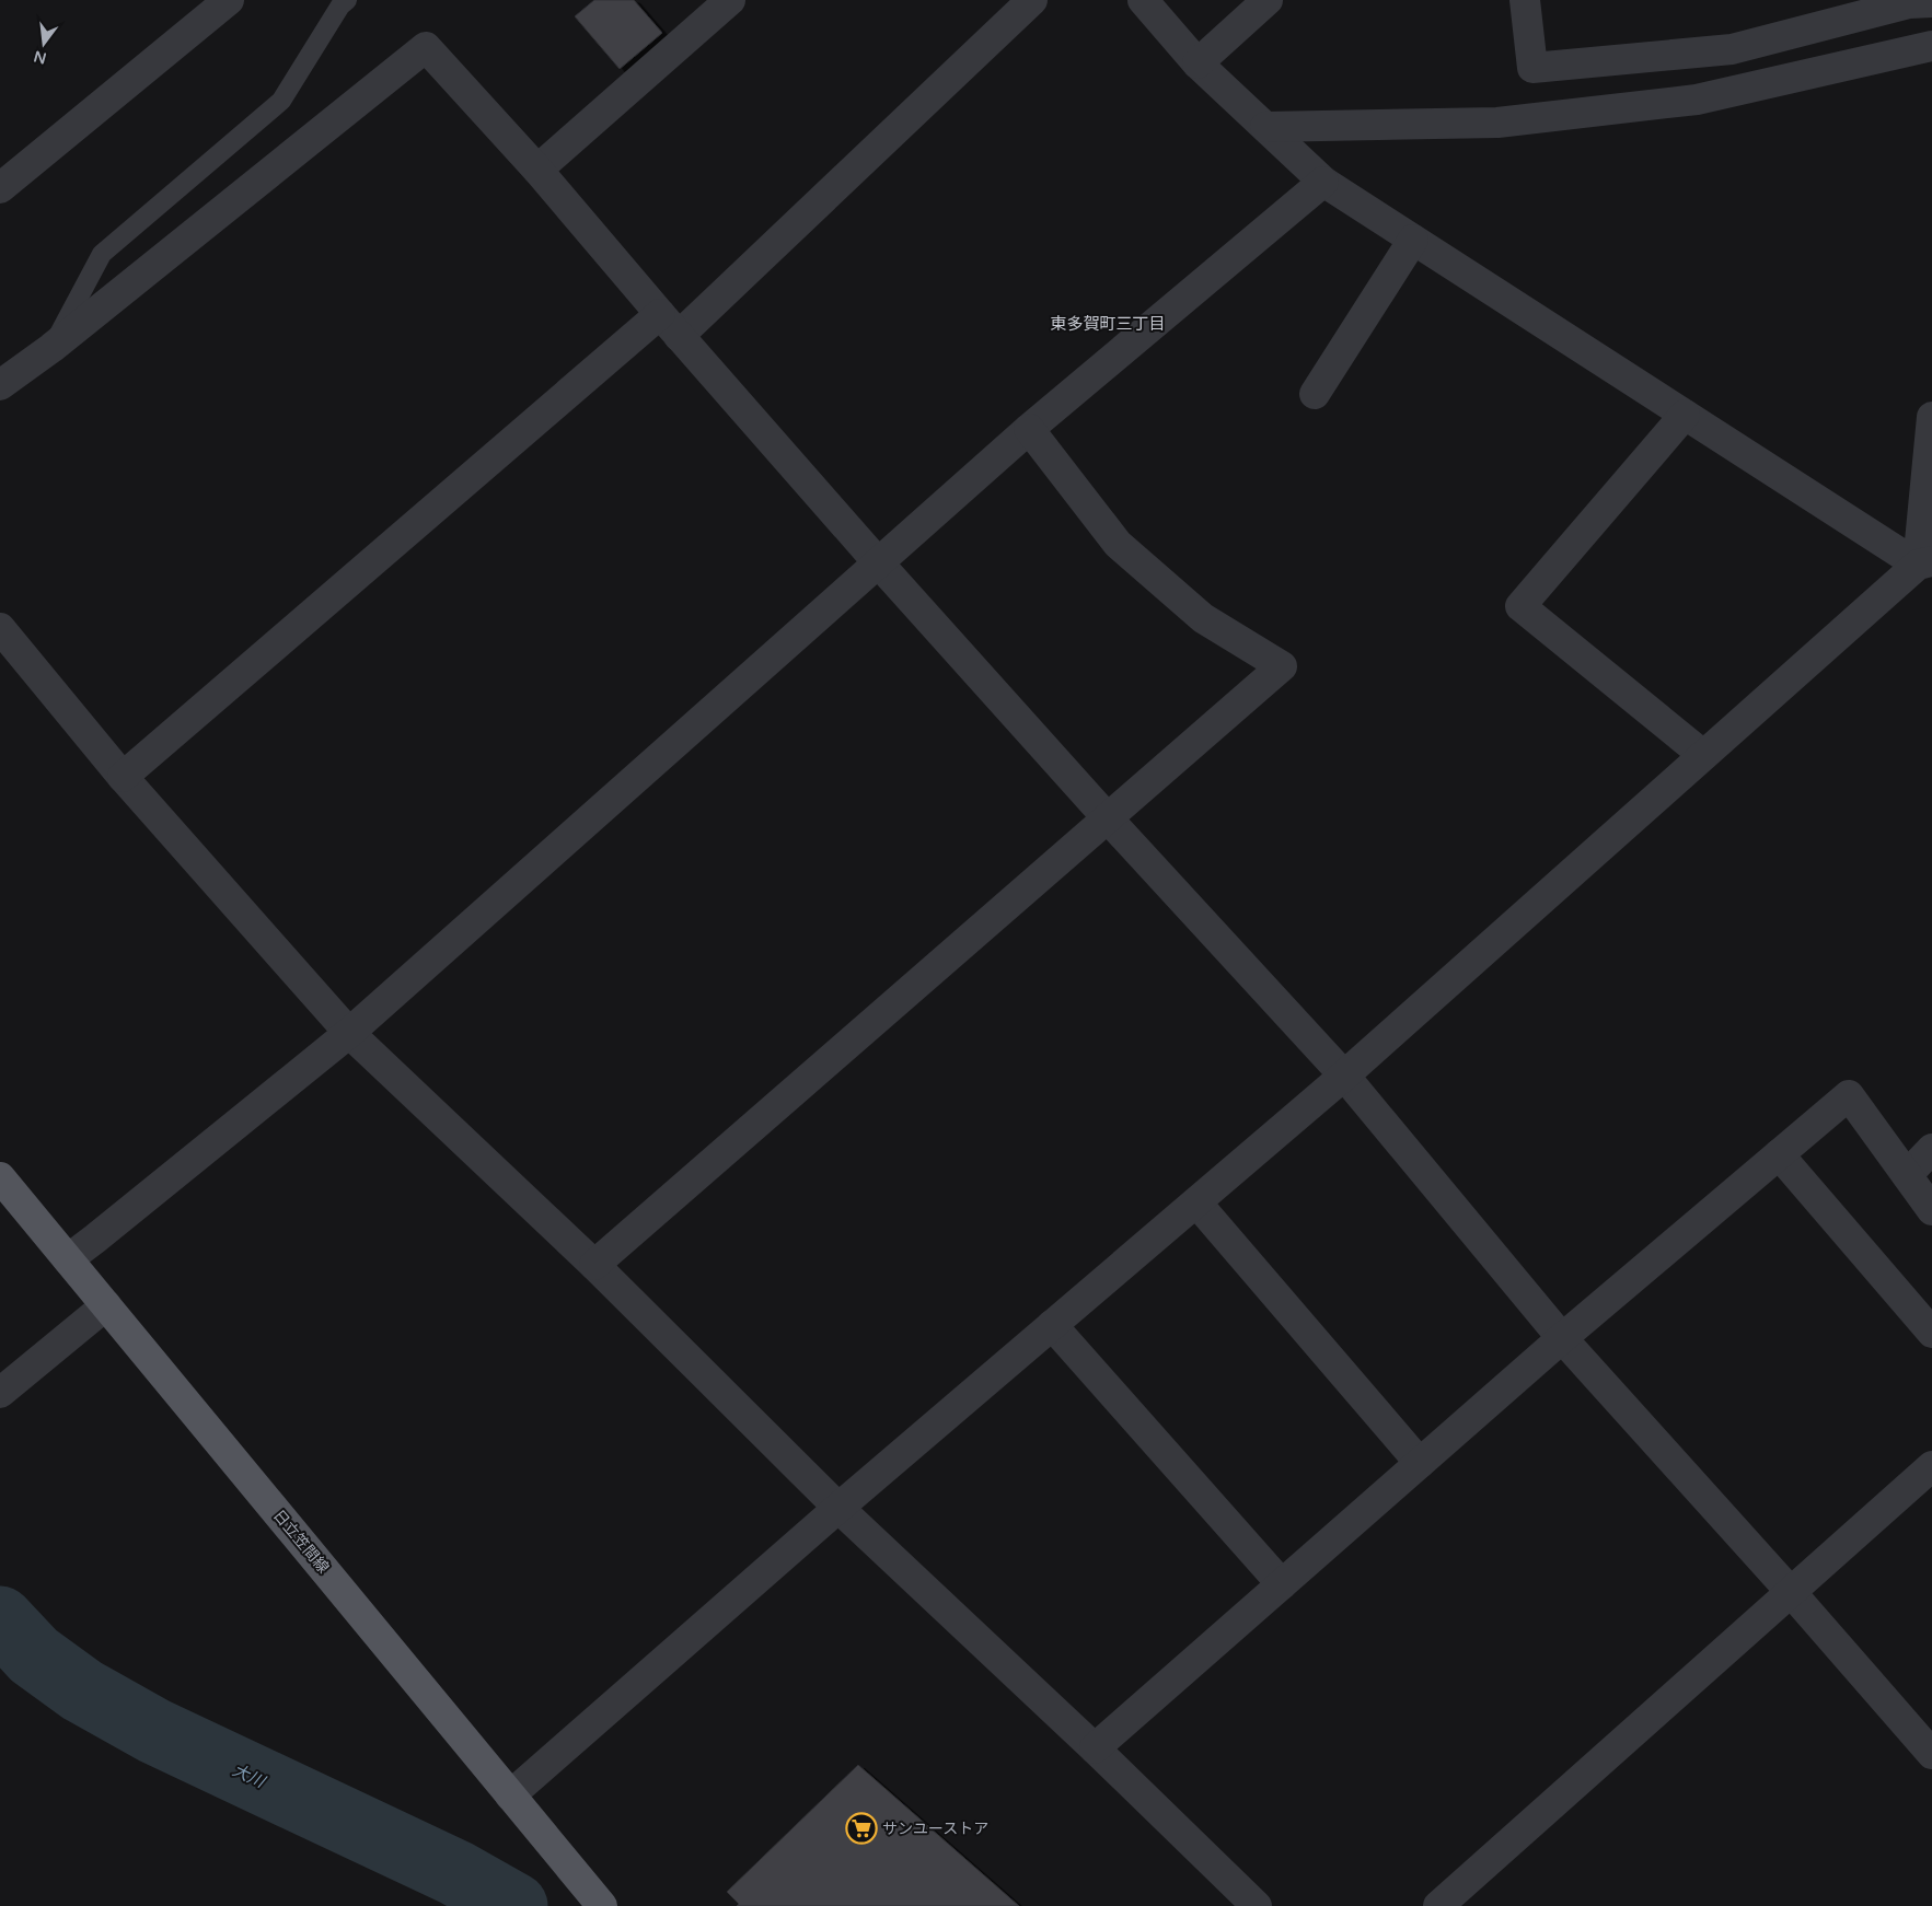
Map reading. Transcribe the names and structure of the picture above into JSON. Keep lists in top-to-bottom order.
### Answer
{
  "streets": {
    "main road": ["日立笠間線"]
  },
  "districts": ["東多賀町三丁目"],
  "water": ["大川"],
  "places": {
    "supermarket": ["サンユーストア"]
  },
  "north": "bottom"
}
